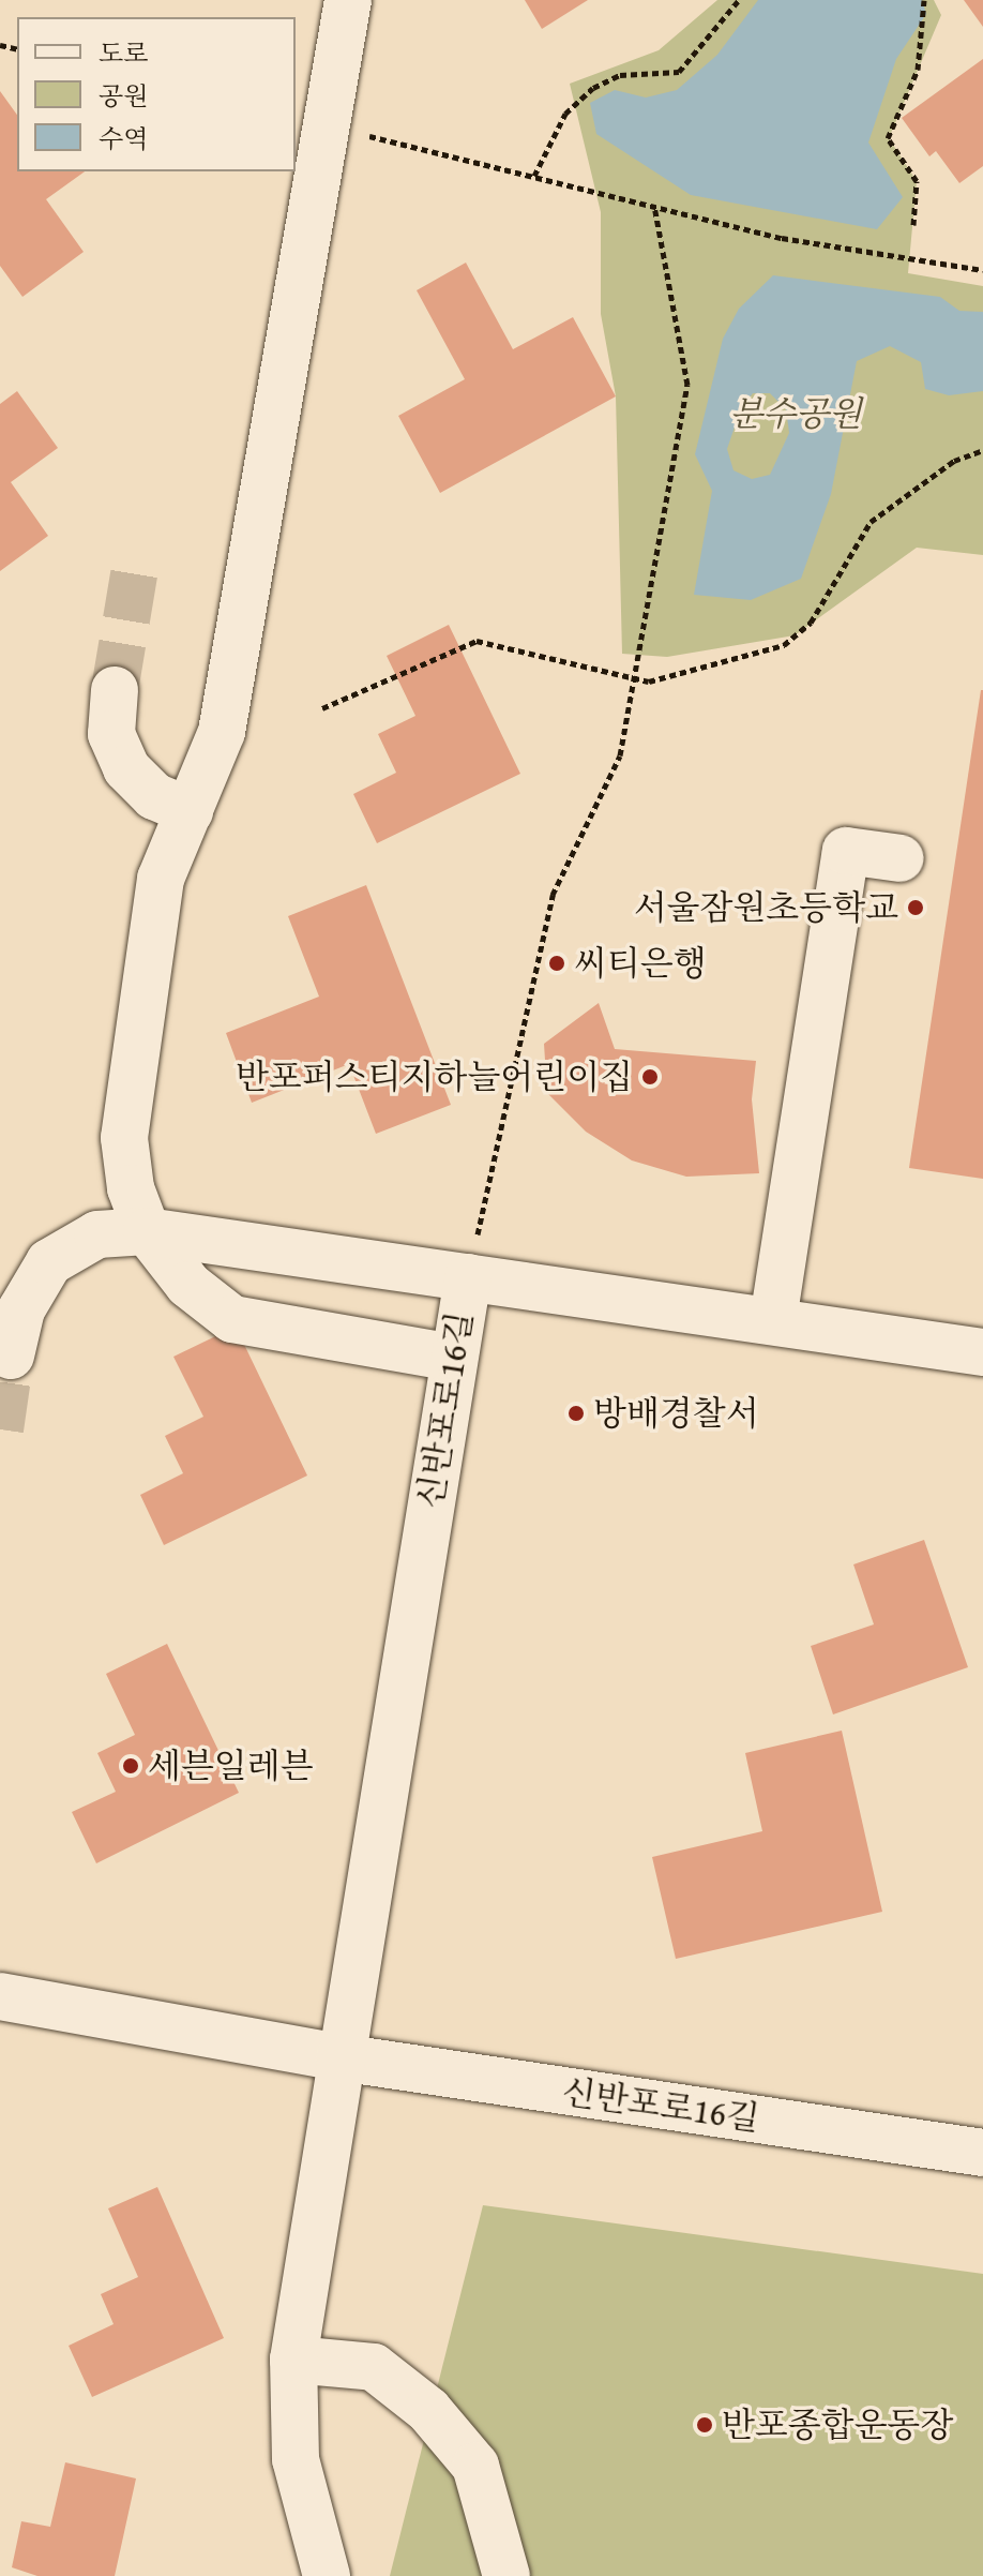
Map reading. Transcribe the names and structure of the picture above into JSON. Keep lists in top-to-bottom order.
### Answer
{
  "streets": {
    "street": ["신반포로16길"]
  },
  "parks": ["분수공원"],
  "places": [
    "서울잠원초등학교",
    "씨티은행",
    "반포퍼스티지하늘어린이집",
    "방배경찰서",
    "세븐일레븐",
    "반포종합운동장"
  ],
  "legend": ["도로", "공원", "수역"]
}
